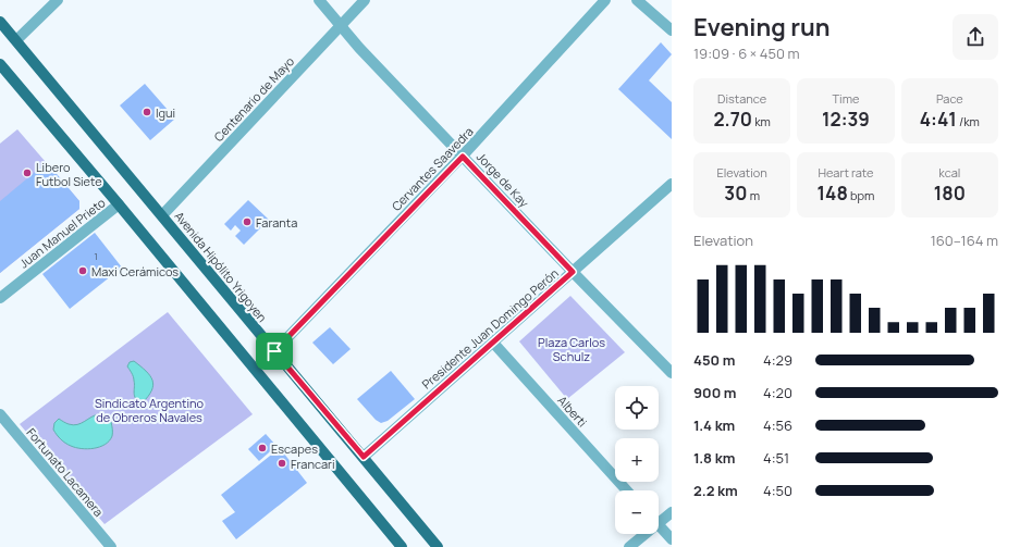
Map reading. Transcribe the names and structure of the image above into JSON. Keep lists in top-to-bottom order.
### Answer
{
  "streets": {
    "main road": ["Avenida Hipólito Yrigoyen"],
    "street": [
      "Centenario de Mayo",
      "Cervantes Saavedra",
      "Jorge de Kay",
      "Juan Manuel Prieto",
      "Presidente Juan Domingo Perón",
      "Alberti",
      "Fortunato Lacamera"
    ]
  },
  "crossings": [
    ["Centenario de Mayo", "Jorge de Kay"],
    ["Centenario de Mayo", "Avenida Hipólito Yrigoyen"],
    ["Cervantes Saavedra", "Jorge de Kay"],
    ["Cervantes Saavedra", "Avenida Hipólito Yrigoyen"],
    ["Jorge de Kay", "Presidente Juan Domingo Perón"],
    ["Avenida Hipólito Yrigoyen", "Presidente Juan Domingo Perón"],
    ["Presidente Juan Domingo Perón", "Alberti"]
  ],
  "parks": ["Plaza Carlos Schulz", "Sindicato Argentino de Obreros Navales"],
  "places": [
    "Igui",
    "Libero Futbol Siete",
    "Faranta",
    "Maxi Cerámicos",
    "Escapes",
    "Francari"
  ],
  "house_numbers": ["1"],
  "page": {
    "heading": ["Evening run", "19:09 · 6 × 450 m"],
    "stats": [
      ["Distance", "2.70 km"],
      ["Time", "12:39"],
      ["Pace", "4:41 /km"],
      ["Elevation", "30 m"],
      ["Heart rate", "148 bpm"],
      ["kcal", "180"]
    ],
    "chart": ["Elevation", "160–164 m"],
    "list": [
      {
        "name": "450 m",
        "note": "4:29"
      },
      {
        "name": "900 m",
        "note": "4:20"
      },
      {
        "name": "1.4 km",
        "note": "4:56"
      },
      {
        "name": "1.8 km",
        "note": "4:51"
      },
      {
        "name": "2.2 km",
        "note": "4:50"
      }
    ],
    "map_buttons": ["+", "−"]
  }
}
